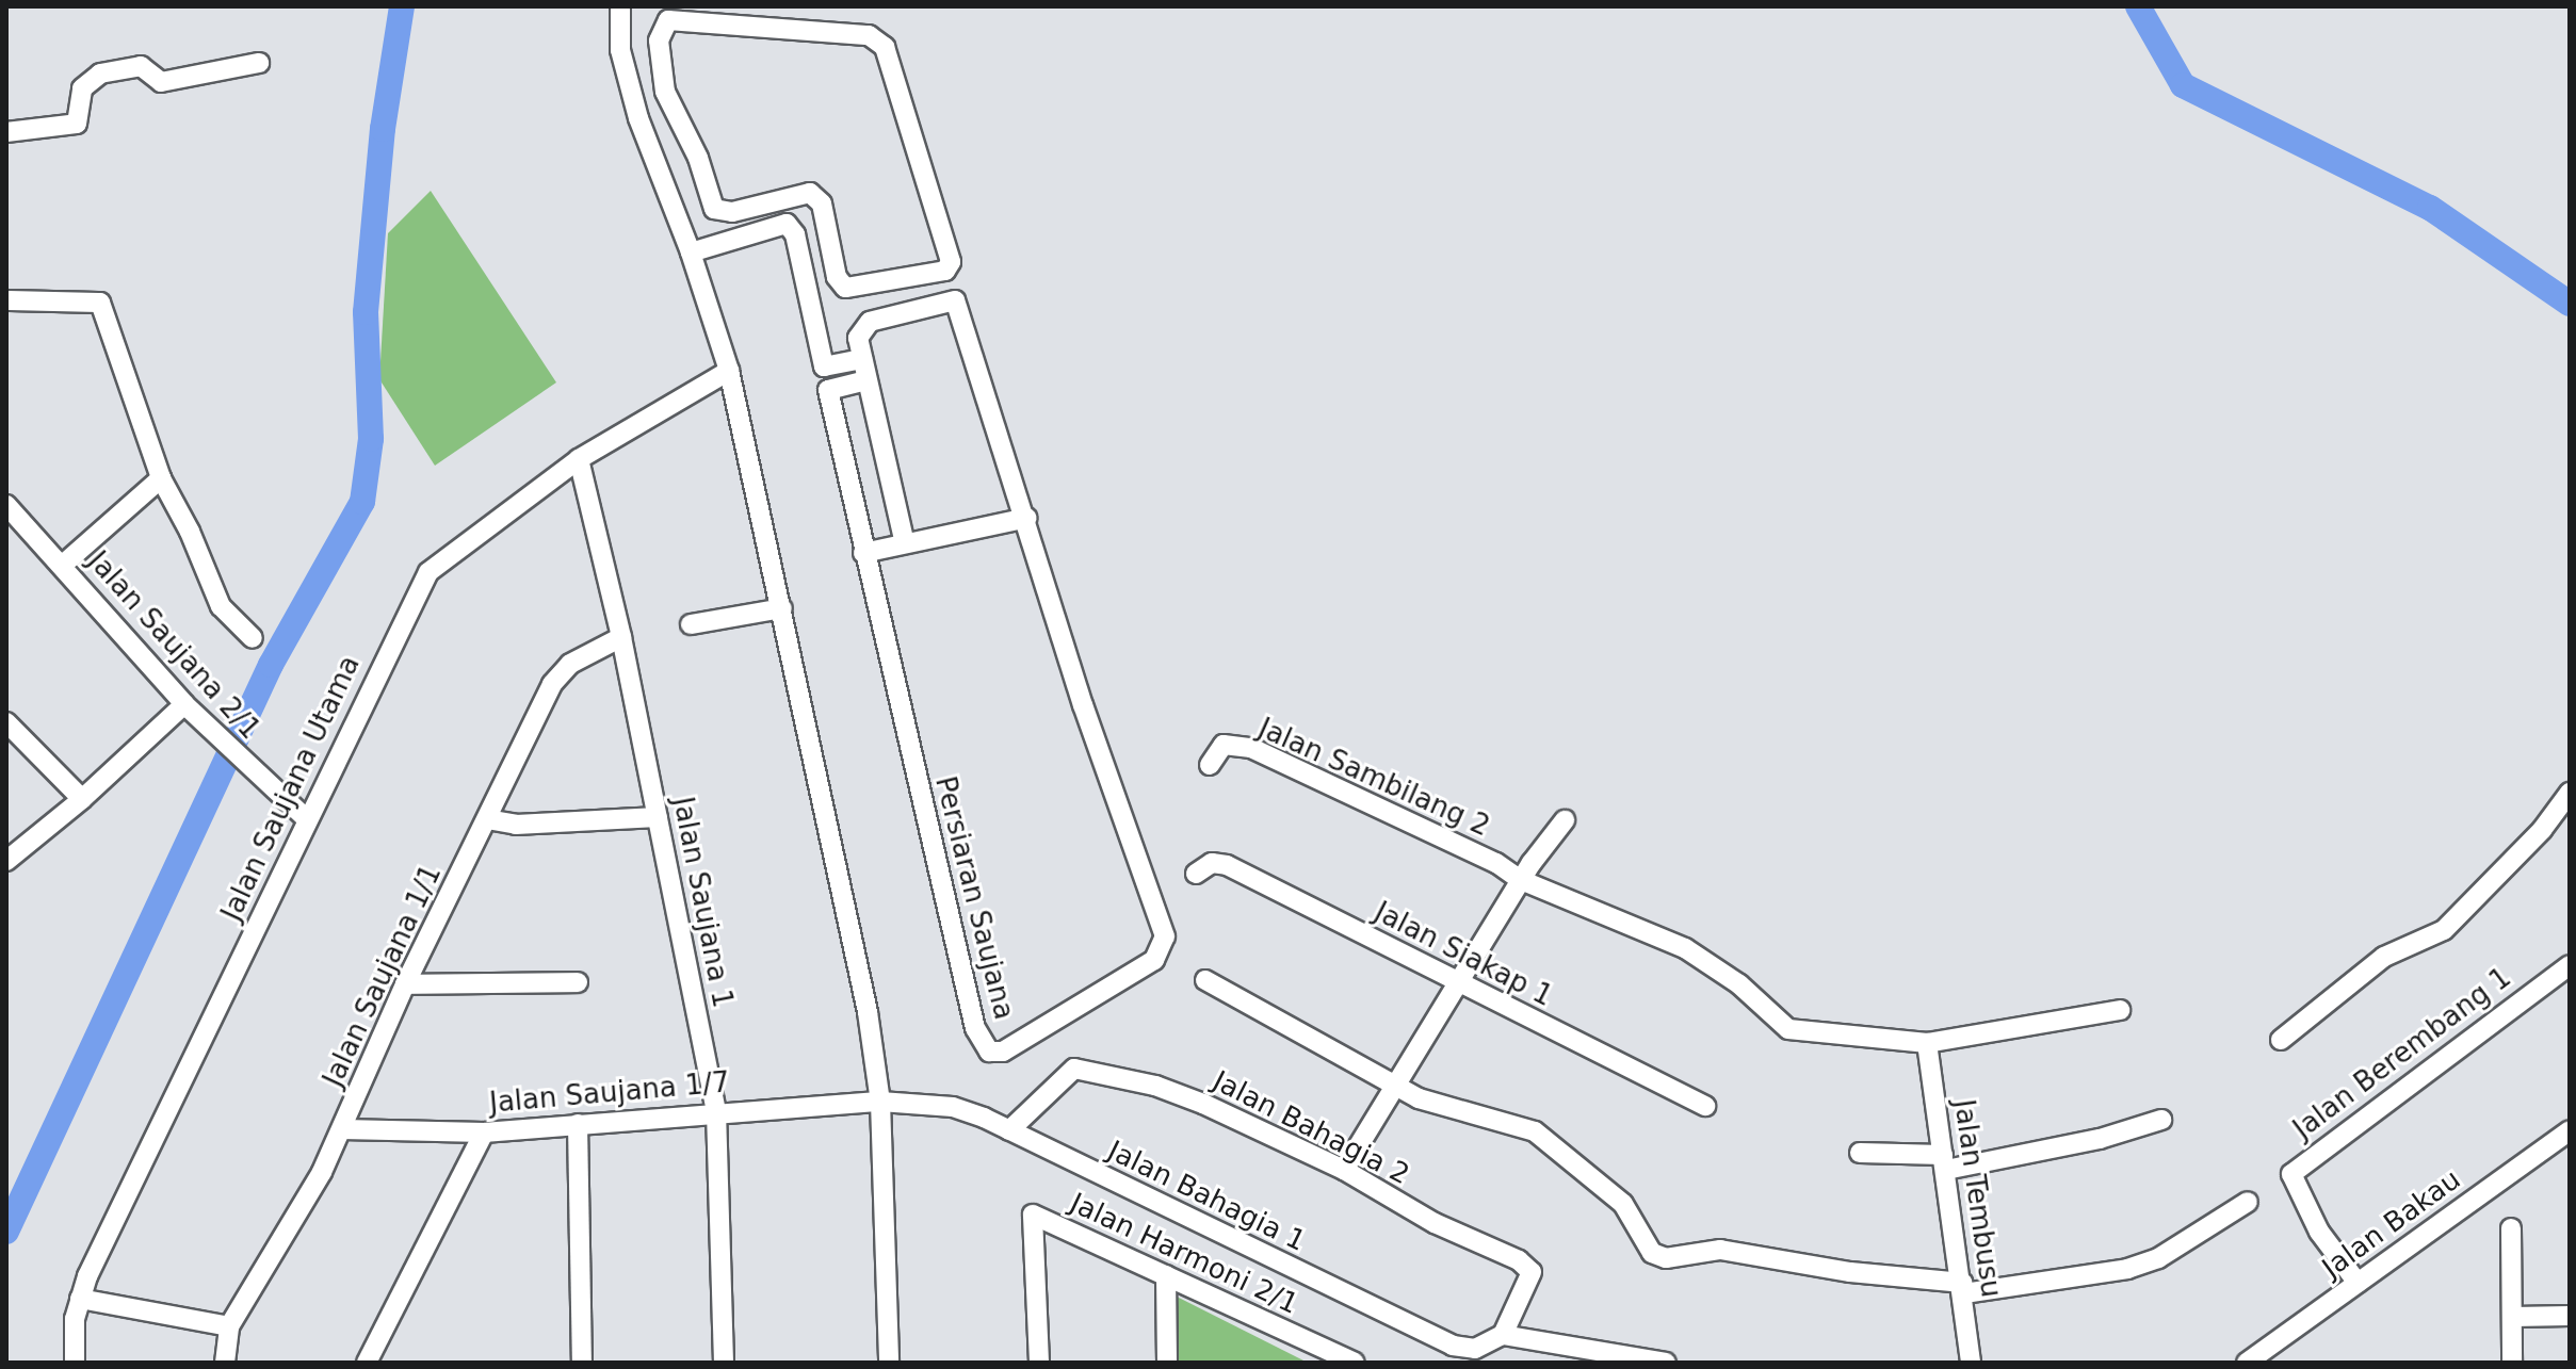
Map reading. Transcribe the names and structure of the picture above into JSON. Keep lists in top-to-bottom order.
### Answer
{
  "streets": {
    "street": [
      "Jalan Saujana 2/1",
      "Jalan Sambilang 2",
      "Jalan Saujana Utama",
      "Persiaran Saujana",
      "Jalan Saujana 1",
      "Jalan Siakap 1",
      "Jalan Saujana 1/1",
      "Jalan Berembang 1",
      "Jalan Saujana 1/7",
      "Jalan Bahagia 2",
      "Jalan Bahagia 1",
      "Jalan Tembusu",
      "Jalan Bakau",
      "Jalan Harmoni 2/1"
    ]
  },
  "crossings": [
    ["Jalan Saujana 2/1", "Jalan Saujana Utama"],
    ["Jalan Saujana Utama", "Jalan Saujana 1"],
    ["Jalan Saujana 1", "Jalan Saujana 1/1"],
    ["Jalan Saujana 1", "Jalan Saujana 1/7"],
    ["Jalan Saujana 1/1", "Jalan Saujana 1/7"],
    ["Jalan Berembang 1", "Jalan Bakau"],
    ["Jalan Saujana 1/7", "Jalan Bahagia 1"],
    ["Jalan Bahagia 2", "Jalan Bahagia 1"]
  ]
}
